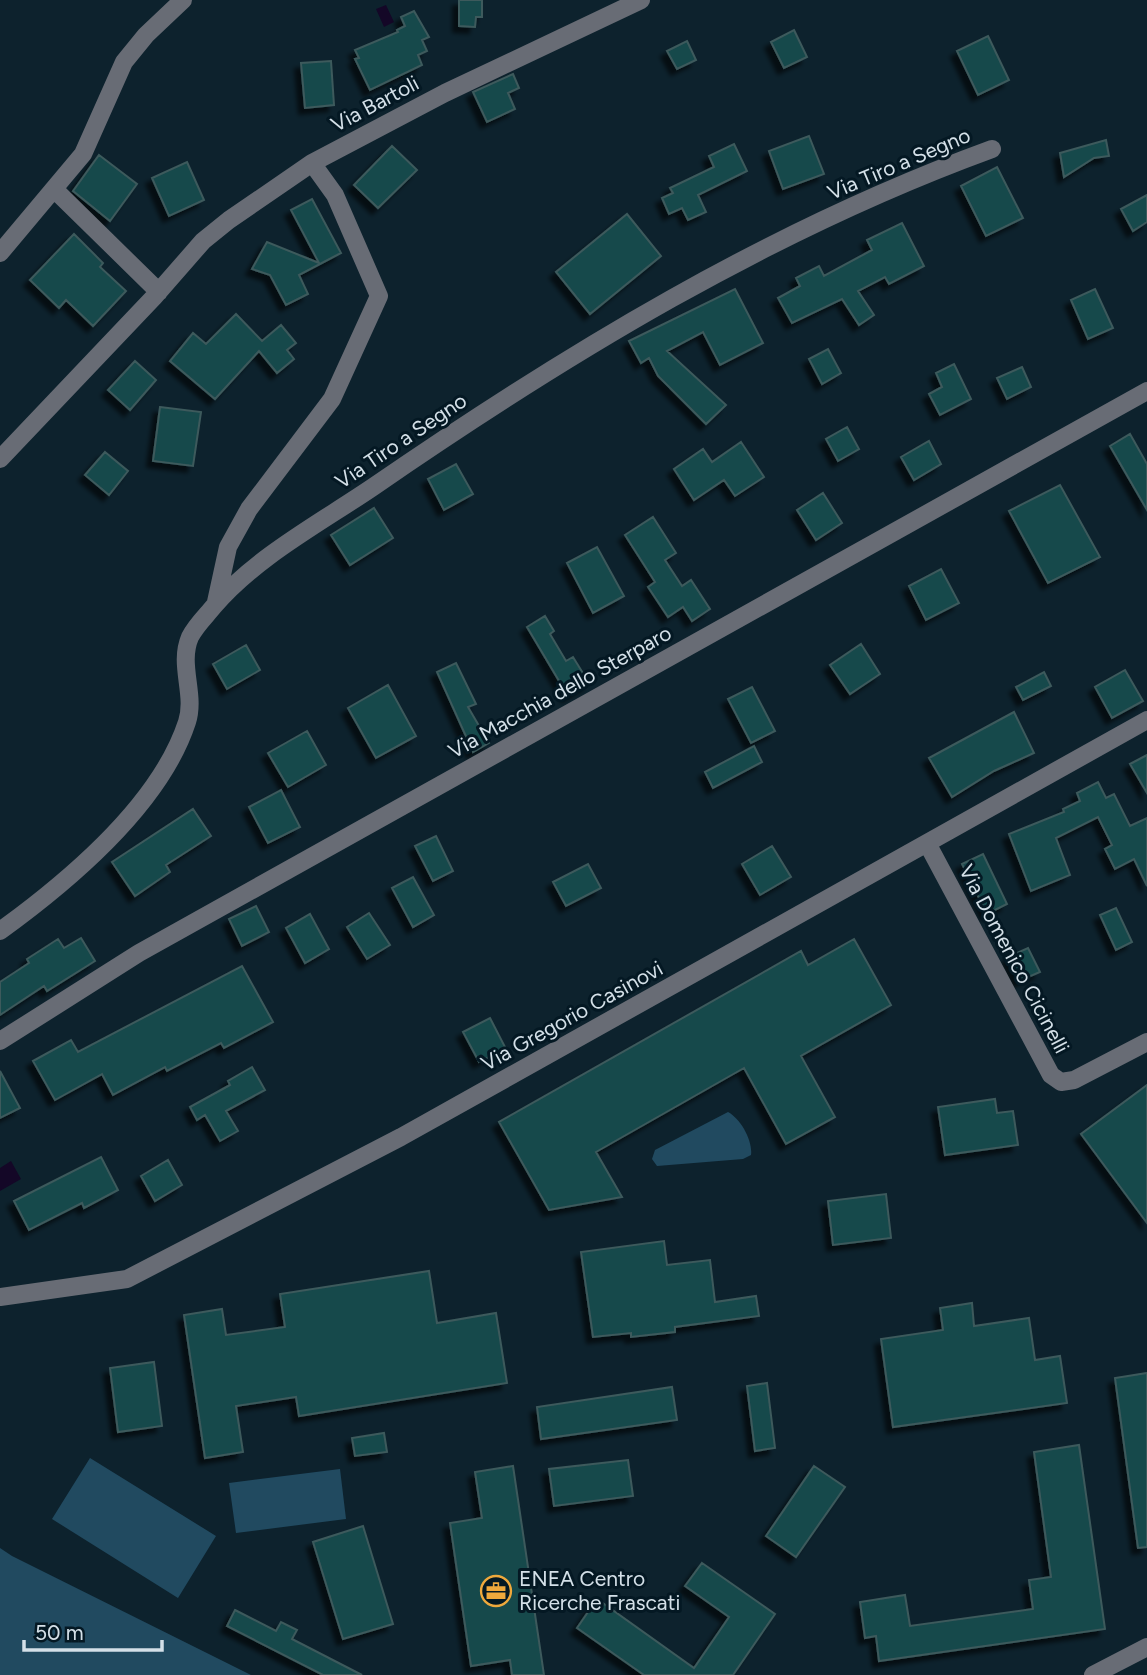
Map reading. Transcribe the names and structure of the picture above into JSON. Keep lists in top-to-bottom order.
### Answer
{
  "streets": {
    "street": [
      "Via Bartoli",
      "Via Tiro a Segno",
      "Via Macchia dello Sterparo",
      "Via Domenico Cicinelli",
      "Via Gregorio Casinovi"
    ]
  },
  "crossings": [
    ["Via Domenico Cicinelli", "Via Gregorio Casinovi"]
  ],
  "places": {
    "office": ["ENEA Centro Ricerche Frascati"]
  },
  "scale_bar": "50 m"
}
